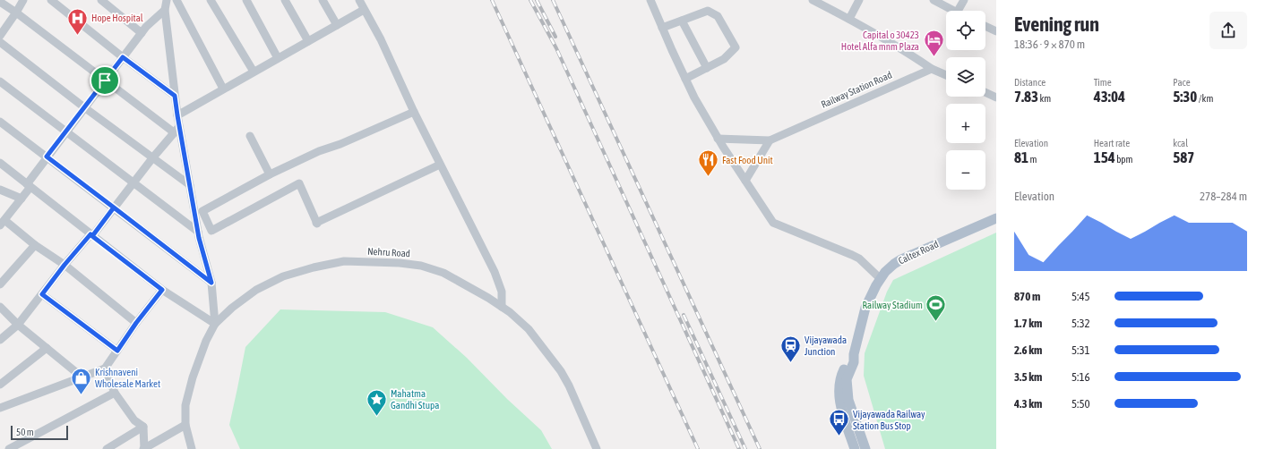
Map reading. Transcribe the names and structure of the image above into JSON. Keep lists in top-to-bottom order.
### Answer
{
  "streets": {
    "main road": ["Caltex Road"],
    "street": ["Railway Station Road", "Nehru Road"]
  },
  "places": {
    "hospital": ["Hope Hospital"],
    "hotel": ["Capital o 30423 Hotel Alfa mnm Plaza"],
    "restaurant": ["Fast Food Unit"],
    "sports": ["Railway Stadium"],
    "station": ["Vijayawada Junction"],
    "shop": ["Krishnaveni Wholesale Market"],
    "place": ["Mahatma Gandhi Stupa"],
    "bus stop": ["Vijayawada Railway Station Bus Stop"]
  },
  "scale_bar": "50 m",
  "page": {
    "heading": ["Evening run", "18:36 · 9 × 870 m"],
    "map_buttons": ["+", "−"],
    "stats": [
      ["Distance", "7.83 km"],
      ["Time", "43:04"],
      ["Pace", "5:30 /km"],
      ["Elevation", "81 m"],
      ["Heart rate", "154 bpm"],
      ["kcal", "587"]
    ],
    "chart": ["Elevation", "278–284 m"],
    "list": [
      {
        "name": "870 m",
        "note": "5:45"
      },
      {
        "name": "1.7 km",
        "note": "5:32"
      },
      {
        "name": "2.6 km",
        "note": "5:31"
      },
      {
        "name": "3.5 km",
        "note": "5:16"
      },
      {
        "name": "4.3 km",
        "note": "5:50"
      }
    ],
    "scale": "50 m"
  }
}
